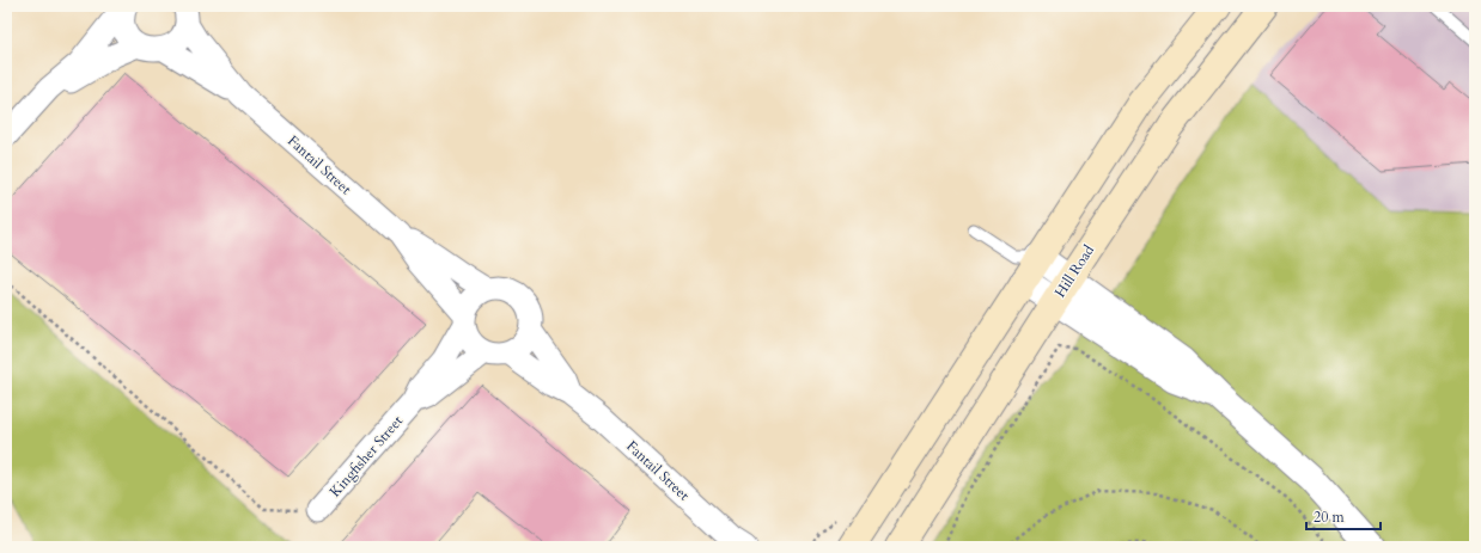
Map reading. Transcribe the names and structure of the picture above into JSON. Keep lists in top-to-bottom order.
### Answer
{
  "streets": {
    "main road": ["Hill Road"],
    "street": ["Fantail Street", "Kingfisher Street"]
  },
  "crossings": [
    ["Fantail Street", "Kingfisher Street"]
  ],
  "scale_bar": "20 m"
}
